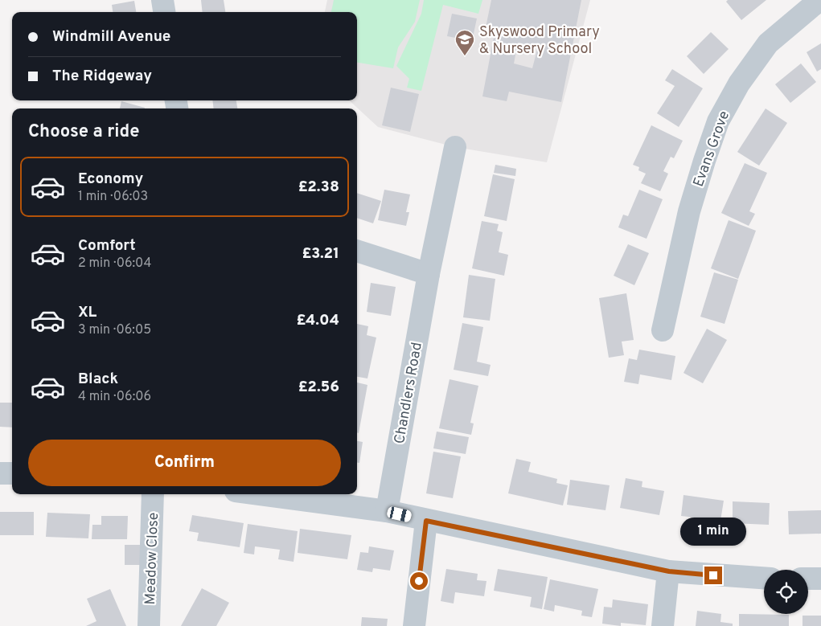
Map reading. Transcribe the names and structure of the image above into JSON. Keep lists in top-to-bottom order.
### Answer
{
  "streets": {
    "street": ["Evans Grove", "Chandlers Road", "Meadow Close"]
  },
  "places": {
    "school or university": ["Skyswood Primary & Nursery School"]
  },
  "page": {
    "banner": ["Windmill Avenue", "The Ridgeway"],
    "heading": "Choose a ride",
    "list": [
      {
        "name": "Economy",
        "note": "1 min · 06:03",
        "value": "£2.38"
      },
      {
        "name": "Comfort",
        "note": "2 min · 06:04",
        "value": "£3.21"
      },
      {
        "name": "XL",
        "note": "3 min · 06:05",
        "value": "£4.04"
      },
      {
        "name": "Black",
        "note": "4 min · 06:06",
        "value": "£2.56"
      }
    ],
    "buttons": "Confirm",
    "bubble": "1 min"
  }
}
